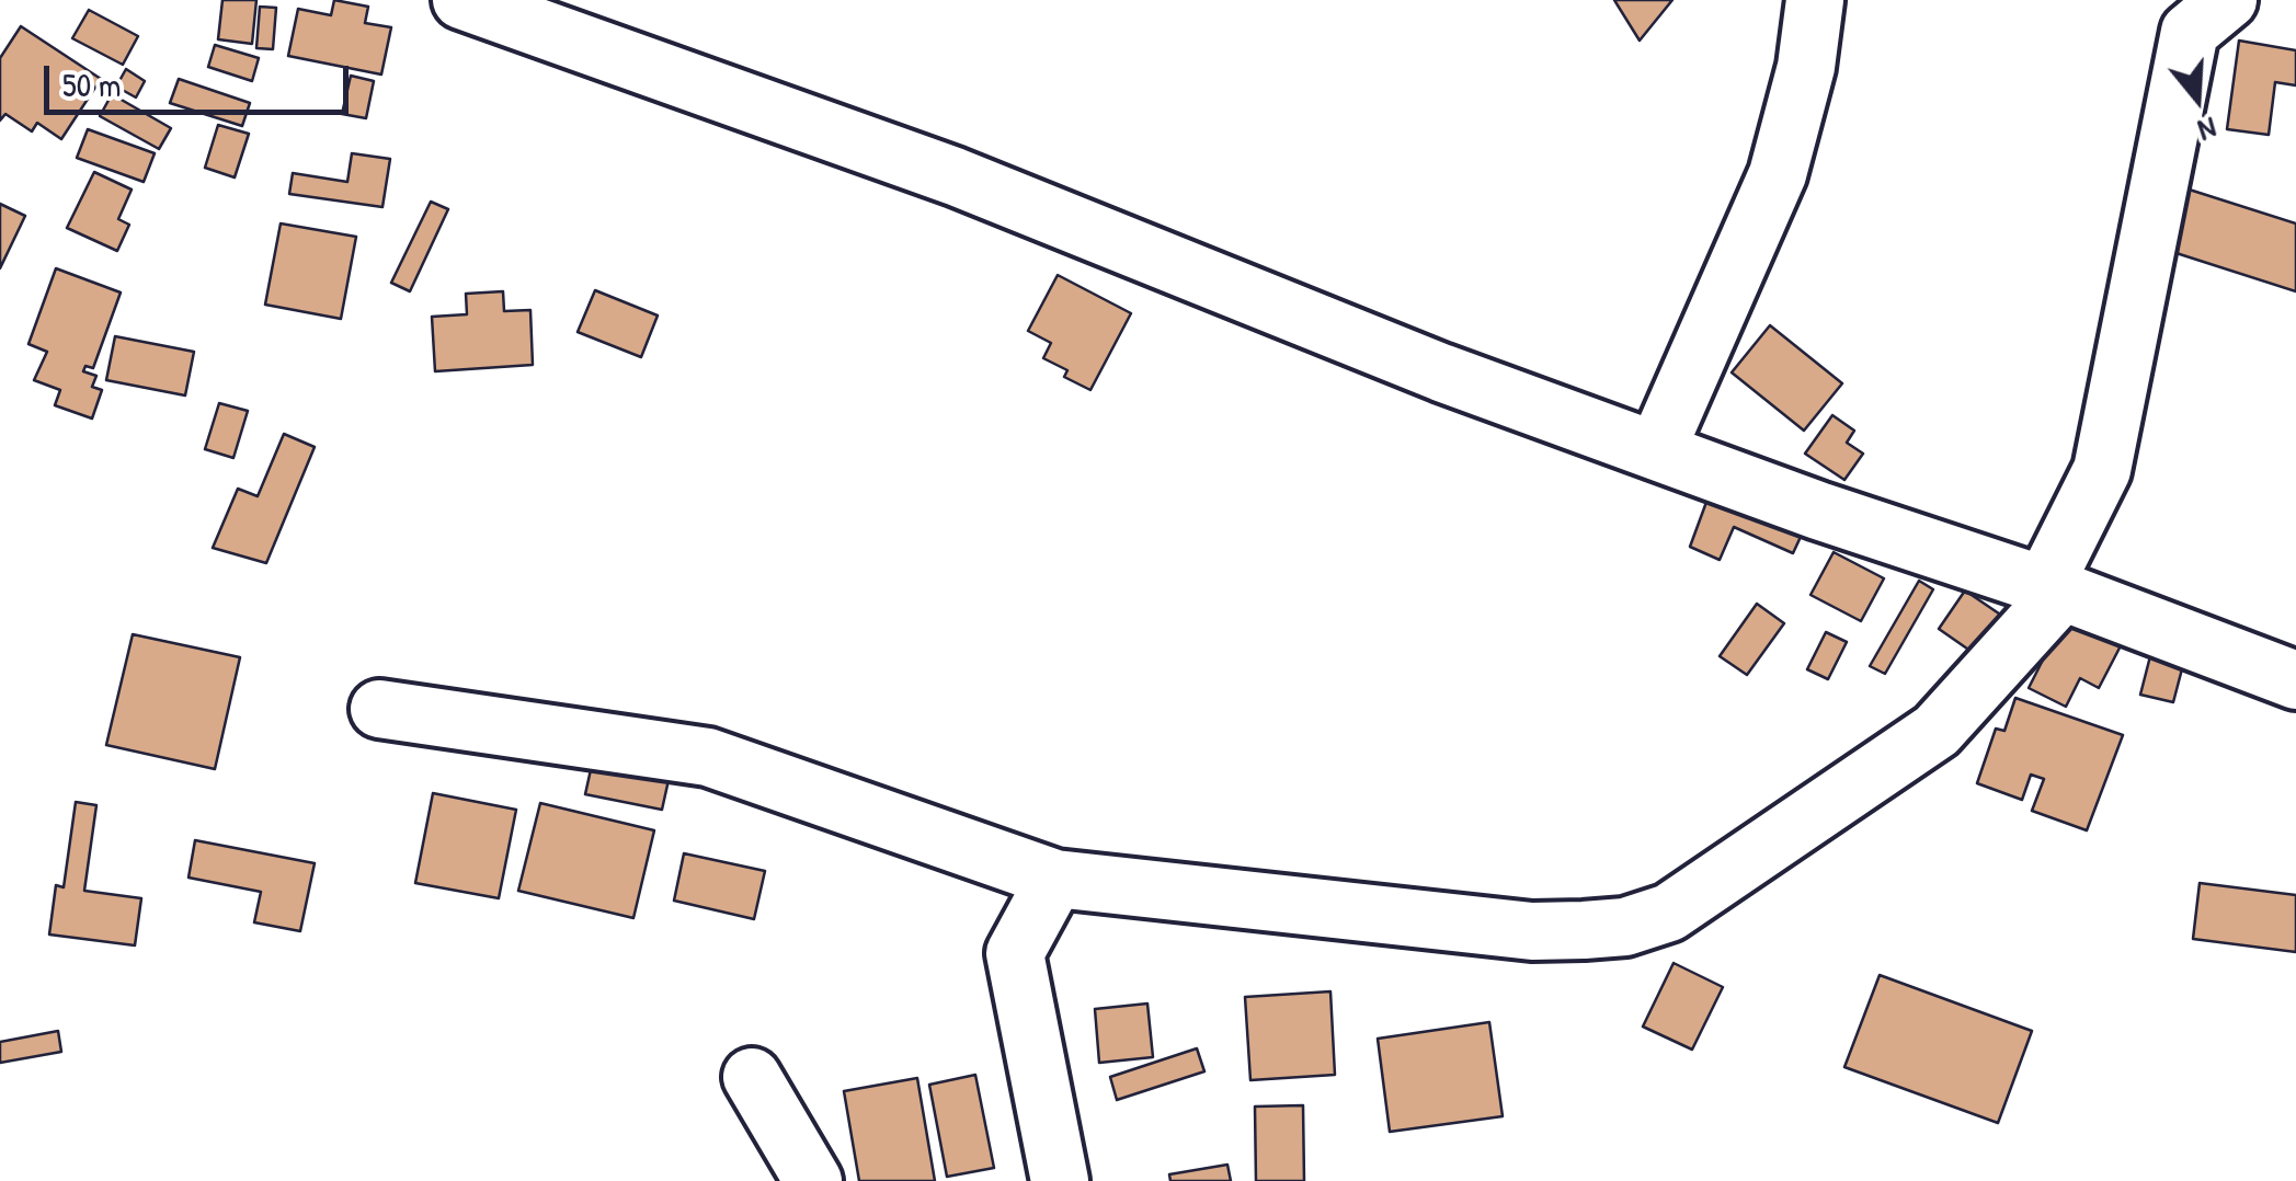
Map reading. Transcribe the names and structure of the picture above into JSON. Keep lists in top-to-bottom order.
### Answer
{
  "scale_bar": "50 m",
  "north": "bottom"
}
